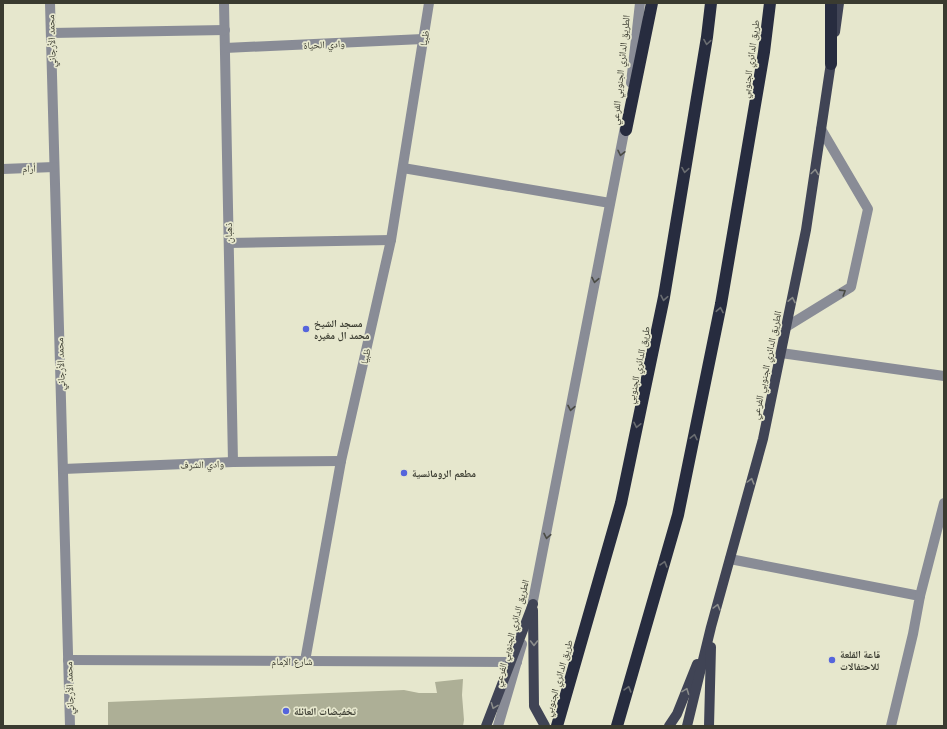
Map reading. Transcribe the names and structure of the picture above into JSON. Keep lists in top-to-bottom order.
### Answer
{
  "streets": {
    "highway": ["طريق الدائري الجنوبي"],
    "main road": ["الطريق الدائري الجنوبي الفرعي"],
    "street": [
      "ظبيا",
      "محمد الأرجاني",
      "وادي الحياة",
      "أرام",
      "ذهبان",
      "وادي الشرف",
      "شارع الإمام"
    ]
  },
  "crossings": [
    ["ظبيا", "وادي الحياة"],
    ["ظبيا", "وادي الشرف"],
    ["ظبيا", "شارع الإمام"],
    ["محمد الأرجاني", "أرام"],
    ["محمد الأرجاني", "وادي الشرف"],
    ["محمد الأرجاني", "شارع الإمام"],
    ["وادي الحياة", "ذهبان"],
    ["الطريق الدائري الجنوبي الفرعي", "شارع الإمام"],
    ["ذهبان", "وادي الشرف"]
  ],
  "places": [
    "مسجد الشيخ محمد ال مغيره",
    "مطعم الرومانسية",
    "قاعة القلعة للاحتفالات",
    "تخفيضات العائلة"
  ]
}
